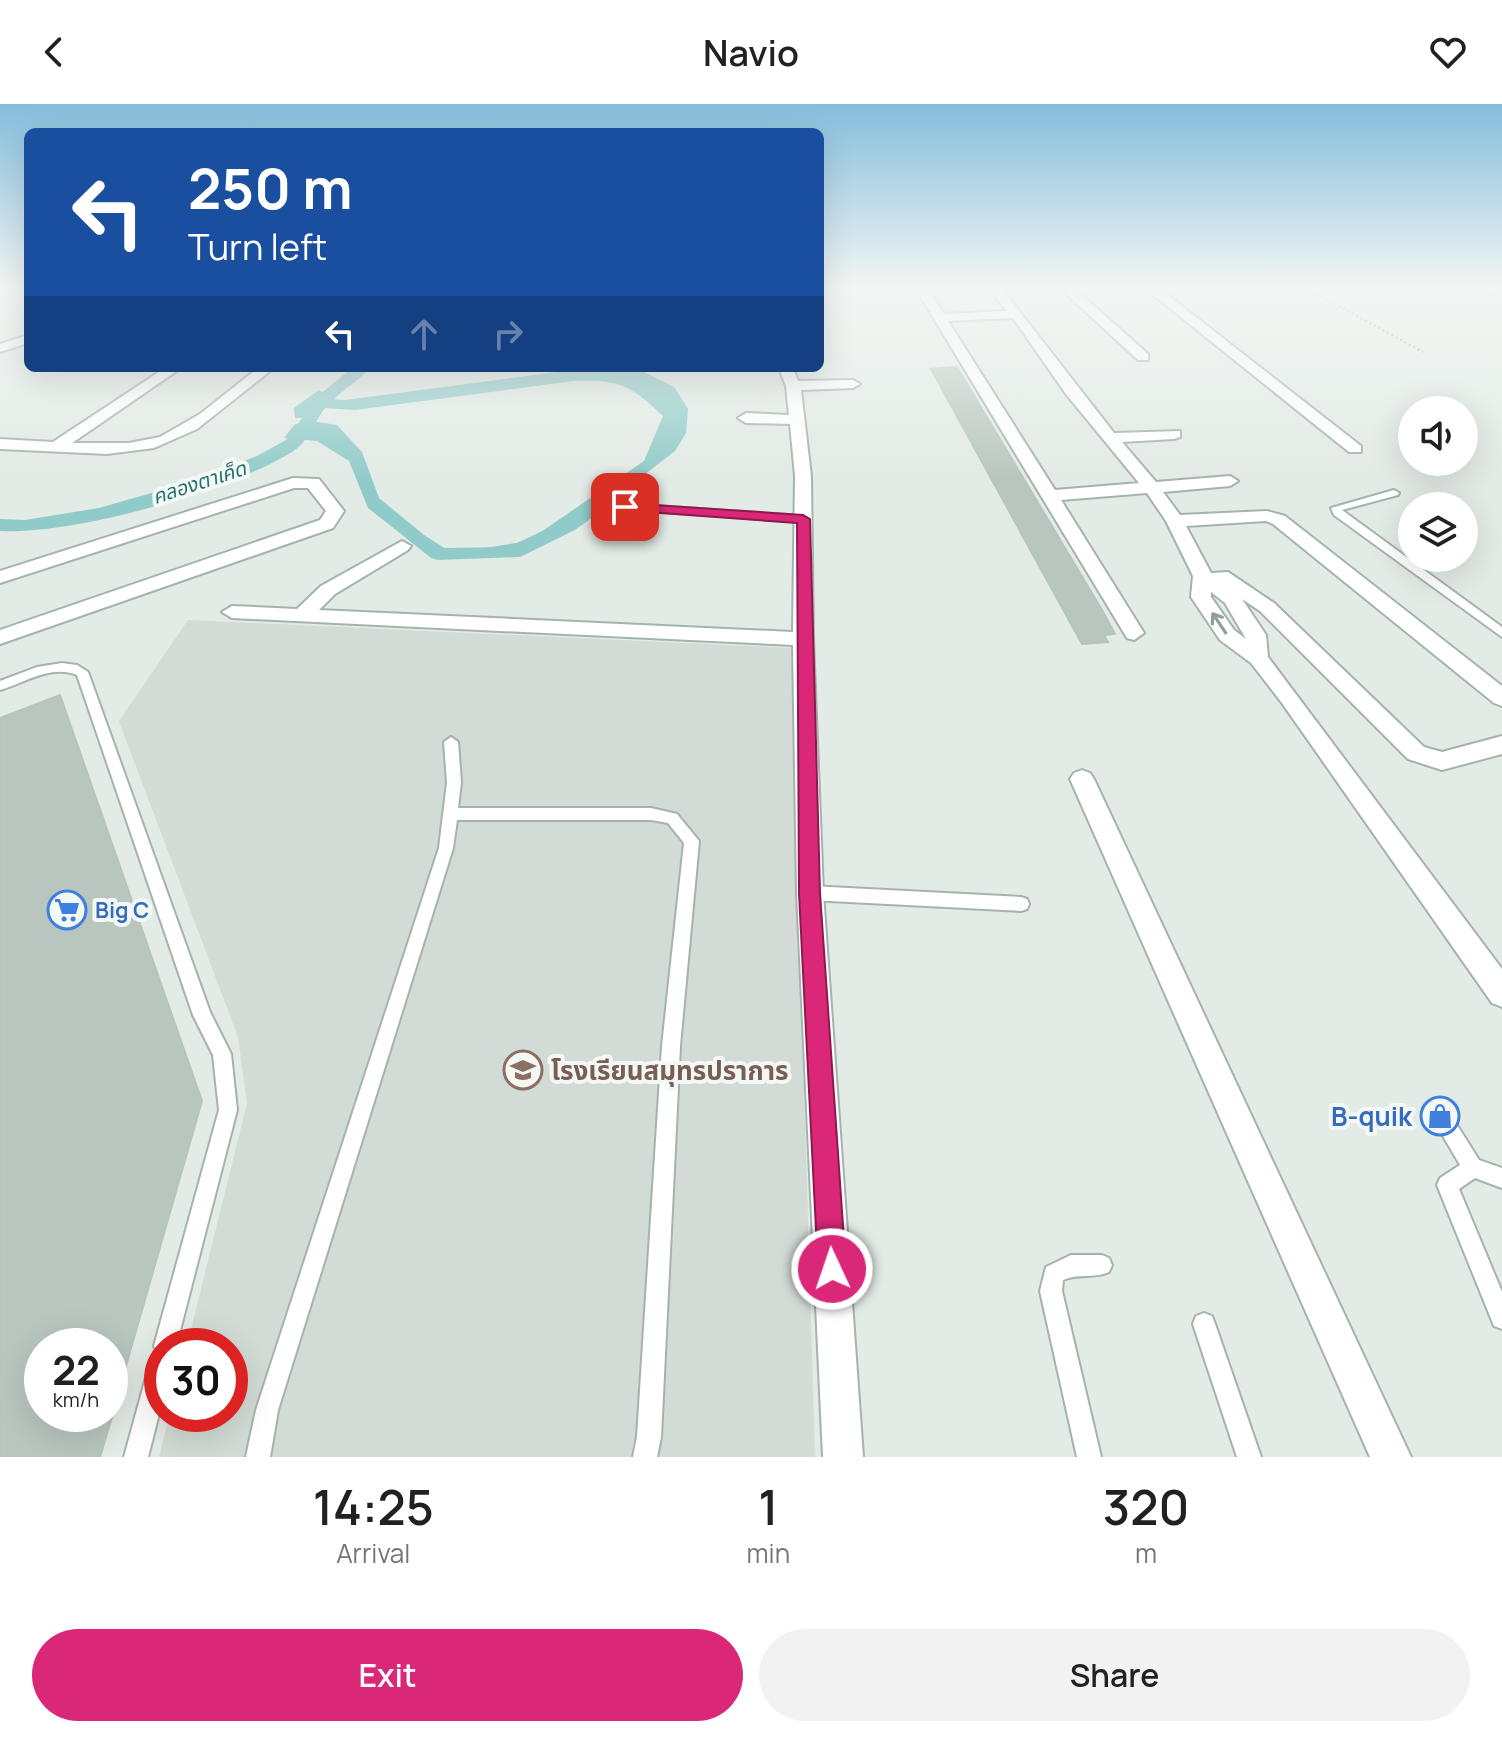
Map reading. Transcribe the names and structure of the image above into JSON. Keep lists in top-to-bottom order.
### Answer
{
  "water": ["คลองตาเค็ด"],
  "places": {
    "supermarket": ["Big C"],
    "school or university": ["โรงเรียนสมุทรปราการ"],
    "shop": ["B-quik"]
  },
  "page": {
    "header": "Navio",
    "turn": ["250 m", "Turn left"],
    "speed": "22 km/h",
    "limit": "30",
    "eta": [
      "14:25",
      "Arrival",
      "1",
      "min",
      "320",
      "m"
    ],
    "buttons": ["Exit", "Share"]
  }
}
